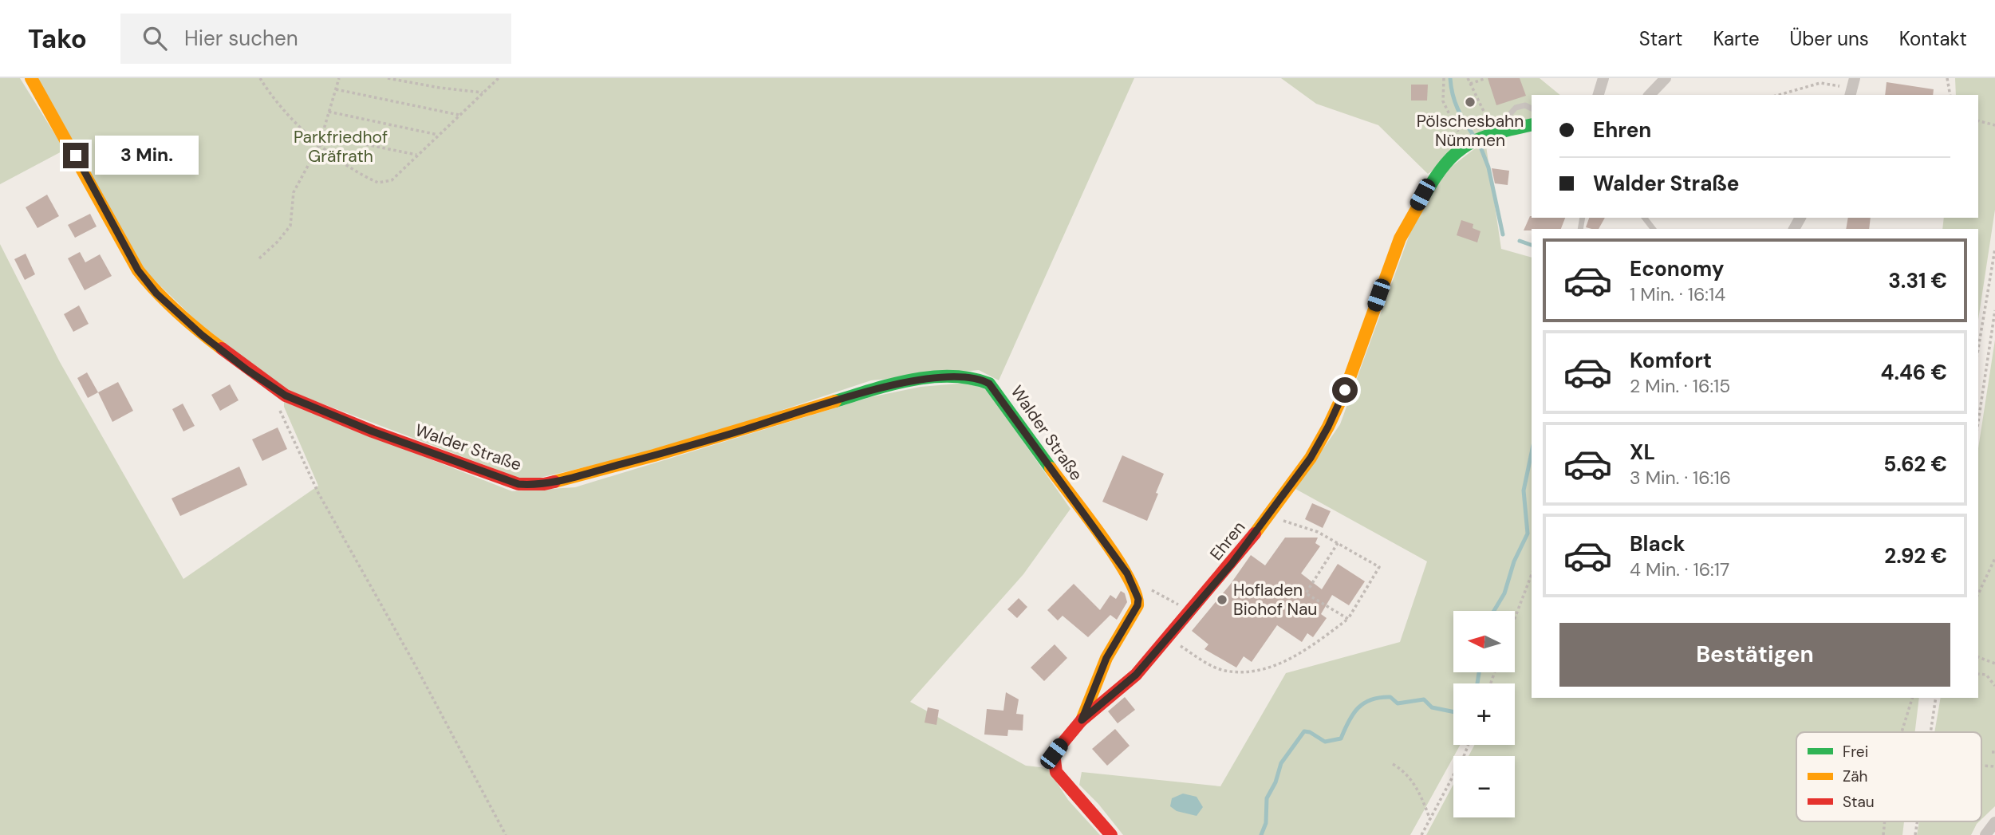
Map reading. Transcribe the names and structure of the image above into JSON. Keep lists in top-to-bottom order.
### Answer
{
  "streets": {
    "street": ["Walder Straße", "Ehren"]
  },
  "parks": ["Parkfriedhof Gräfrath"],
  "places": ["Pölschesbahn Nümmen", "Hofladen Biohof Nau"],
  "legend": ["Frei", "Zäh", "Stau"],
  "north": "left",
  "page": {
    "header": "Tako",
    "search": "Hier suchen",
    "nav": [
      "Start",
      "Karte",
      "Über uns",
      "Kontakt"
    ],
    "banner": ["Ehren", "Walder Straße"],
    "bubble": "3 Min.",
    "list": [
      {
        "name": "Economy",
        "note": "1 Min. · 16:14",
        "value": "3.31 €"
      },
      {
        "name": "Komfort",
        "note": "2 Min. · 16:15",
        "value": "4.46 €"
      },
      {
        "name": "XL",
        "note": "3 Min. · 16:16",
        "value": "5.62 €"
      },
      {
        "name": "Black",
        "note": "4 Min. · 16:17",
        "value": "2.92 €"
      }
    ],
    "map_buttons": ["+", "−"],
    "buttons": "Bestätigen"
  }
}
